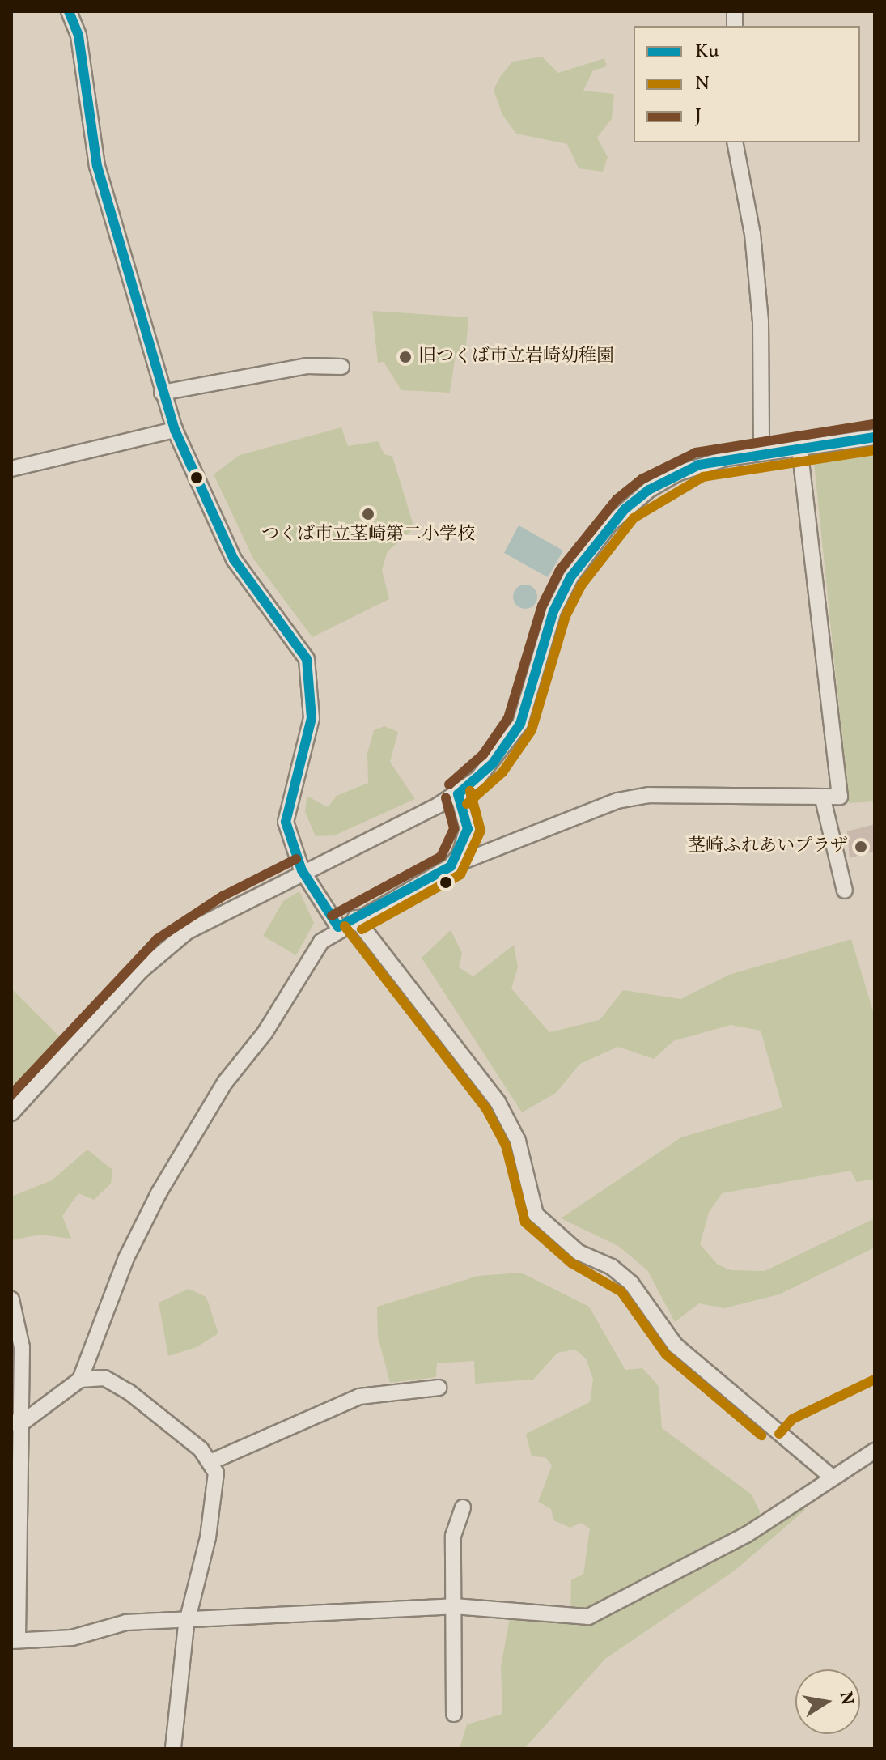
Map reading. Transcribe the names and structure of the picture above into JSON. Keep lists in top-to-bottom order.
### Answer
{
  "places": ["旧つくば市立岩崎幼稚園", "つくば市立茎崎第二小学校", "茎崎ふれあいプラザ"],
  "lines": ["transit line Ku", "transit line J", "transit line N"],
  "legend": ["Ku", "N", "J"],
  "north": "right"
}
